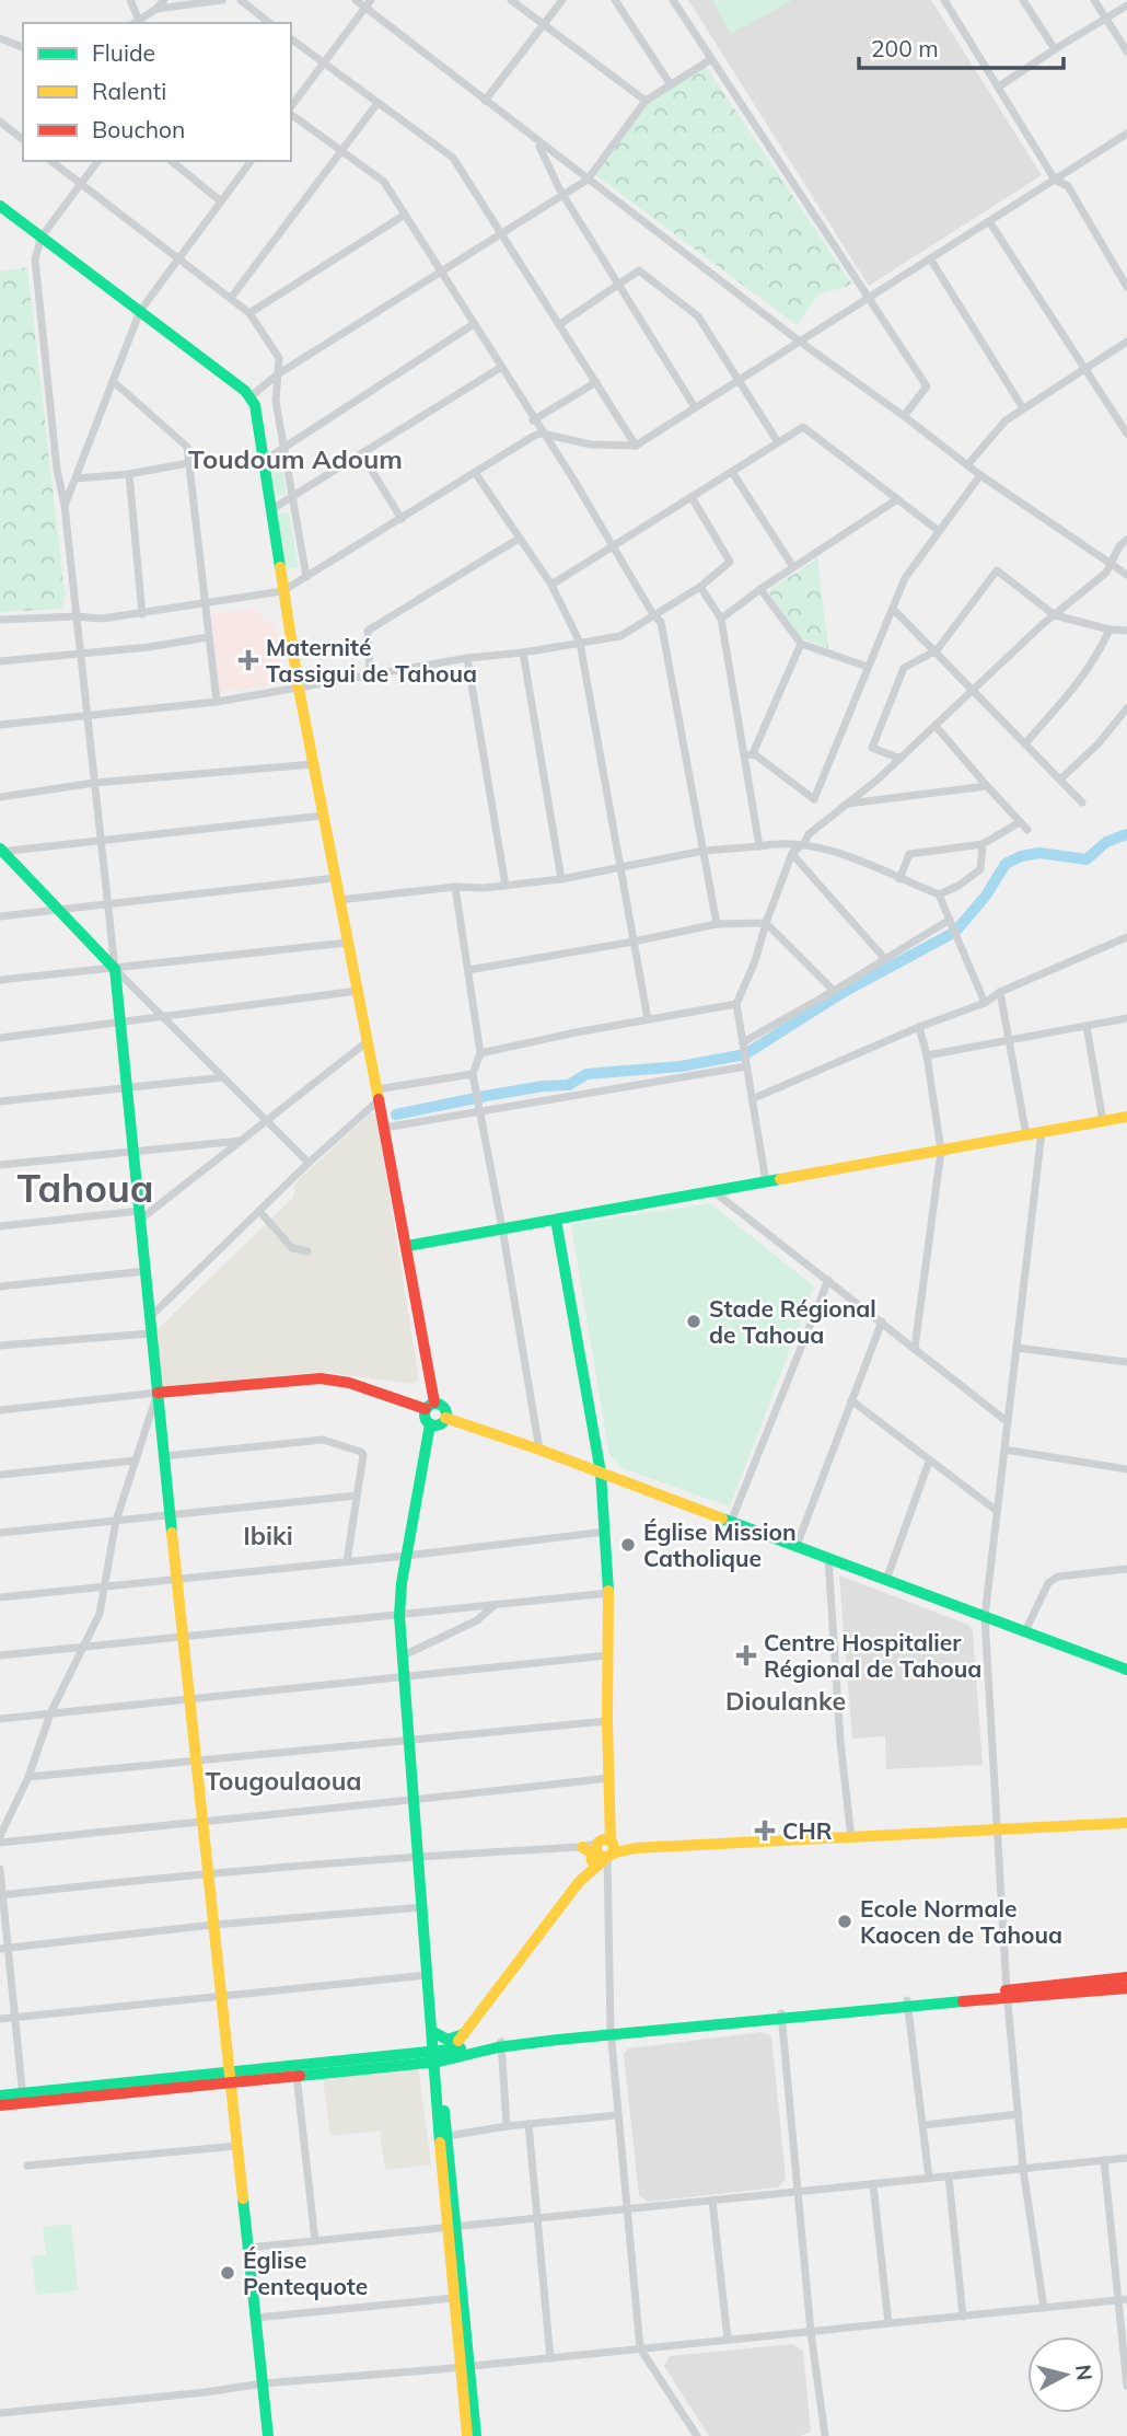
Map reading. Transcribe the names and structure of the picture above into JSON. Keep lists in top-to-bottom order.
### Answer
{
  "districts": [
    "Toudoum Adoum",
    "Tahoua",
    "Ibiki",
    "Dioulanke",
    "Tougoulaoua"
  ],
  "places": {
    "health": ["Maternité Tassigui de Tahoua", "Centre Hospitalier Régional de Tahoua", "CHR"],
    "other": [
      "Stade Régional de Tahoua",
      "Église Mission Catholique",
      "Ecole Normale Kaocen de Tahoua",
      "Église Pentequote"
    ]
  },
  "legend": ["Fluide", "Ralenti", "Bouchon"],
  "scale_bar": "200 m",
  "north": "right"
}
